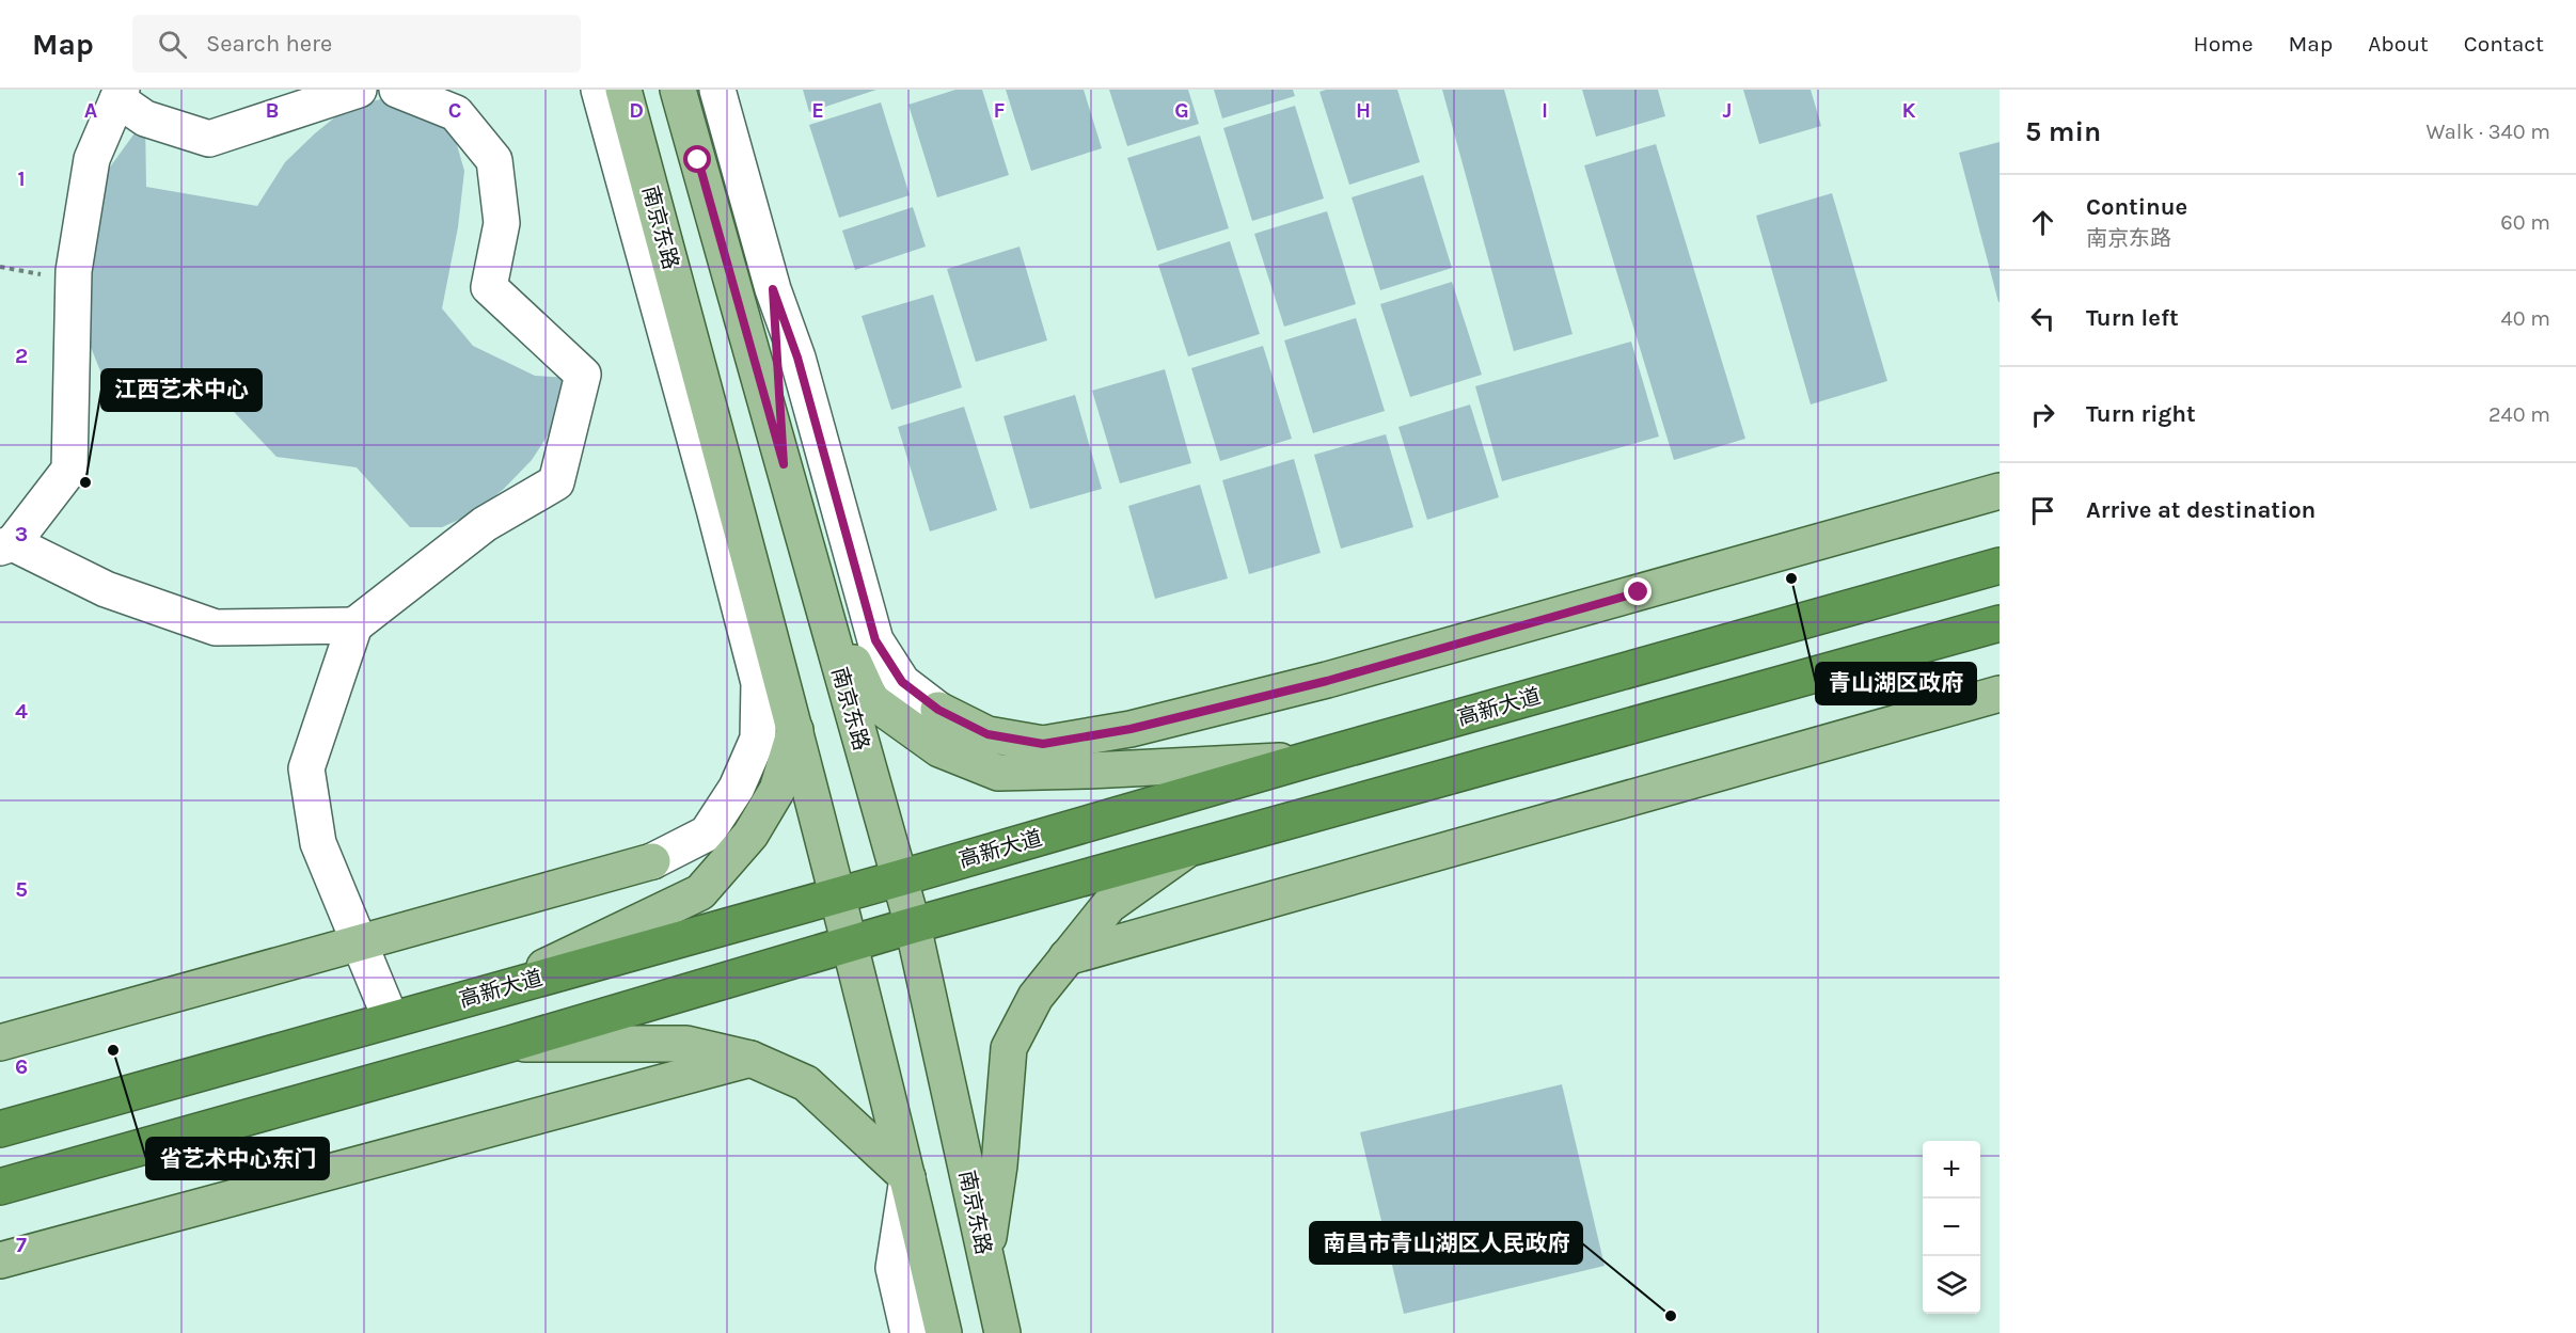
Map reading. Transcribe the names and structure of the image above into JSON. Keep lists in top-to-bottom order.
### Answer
{
  "streets": {
    "highway": ["高新大道"],
    "main road": ["南京东路"]
  },
  "crossings": [
    ["南京东路", "高新大道"]
  ],
  "places": [
    "江西艺术中心",
    "青山湖区政府",
    "省艺术中心东门",
    "南昌市青山湖区人民政府"
  ],
  "page": {
    "header": "Map",
    "search": "Search here",
    "nav": [
      "Home",
      "Map",
      "About",
      "Contact"
    ],
    "heading": ["5 min", "Walk · 340 m"],
    "list": [
      ["Continue", "南京东路", "60 m"],
      ["Turn left", "40 m"],
      ["Turn right", "240 m"],
      "Arrive at destination"
    ],
    "map_buttons": ["+", "−"]
  },
  "grid": {
    "columns": [
      "A",
      "B",
      "C",
      "D",
      "E",
      "F",
      "G",
      "H",
      "I",
      "J",
      "K"
    ],
    "rows": [
      "1",
      "2",
      "3",
      "4",
      "5",
      "6",
      "7"
    ]
  }
}
